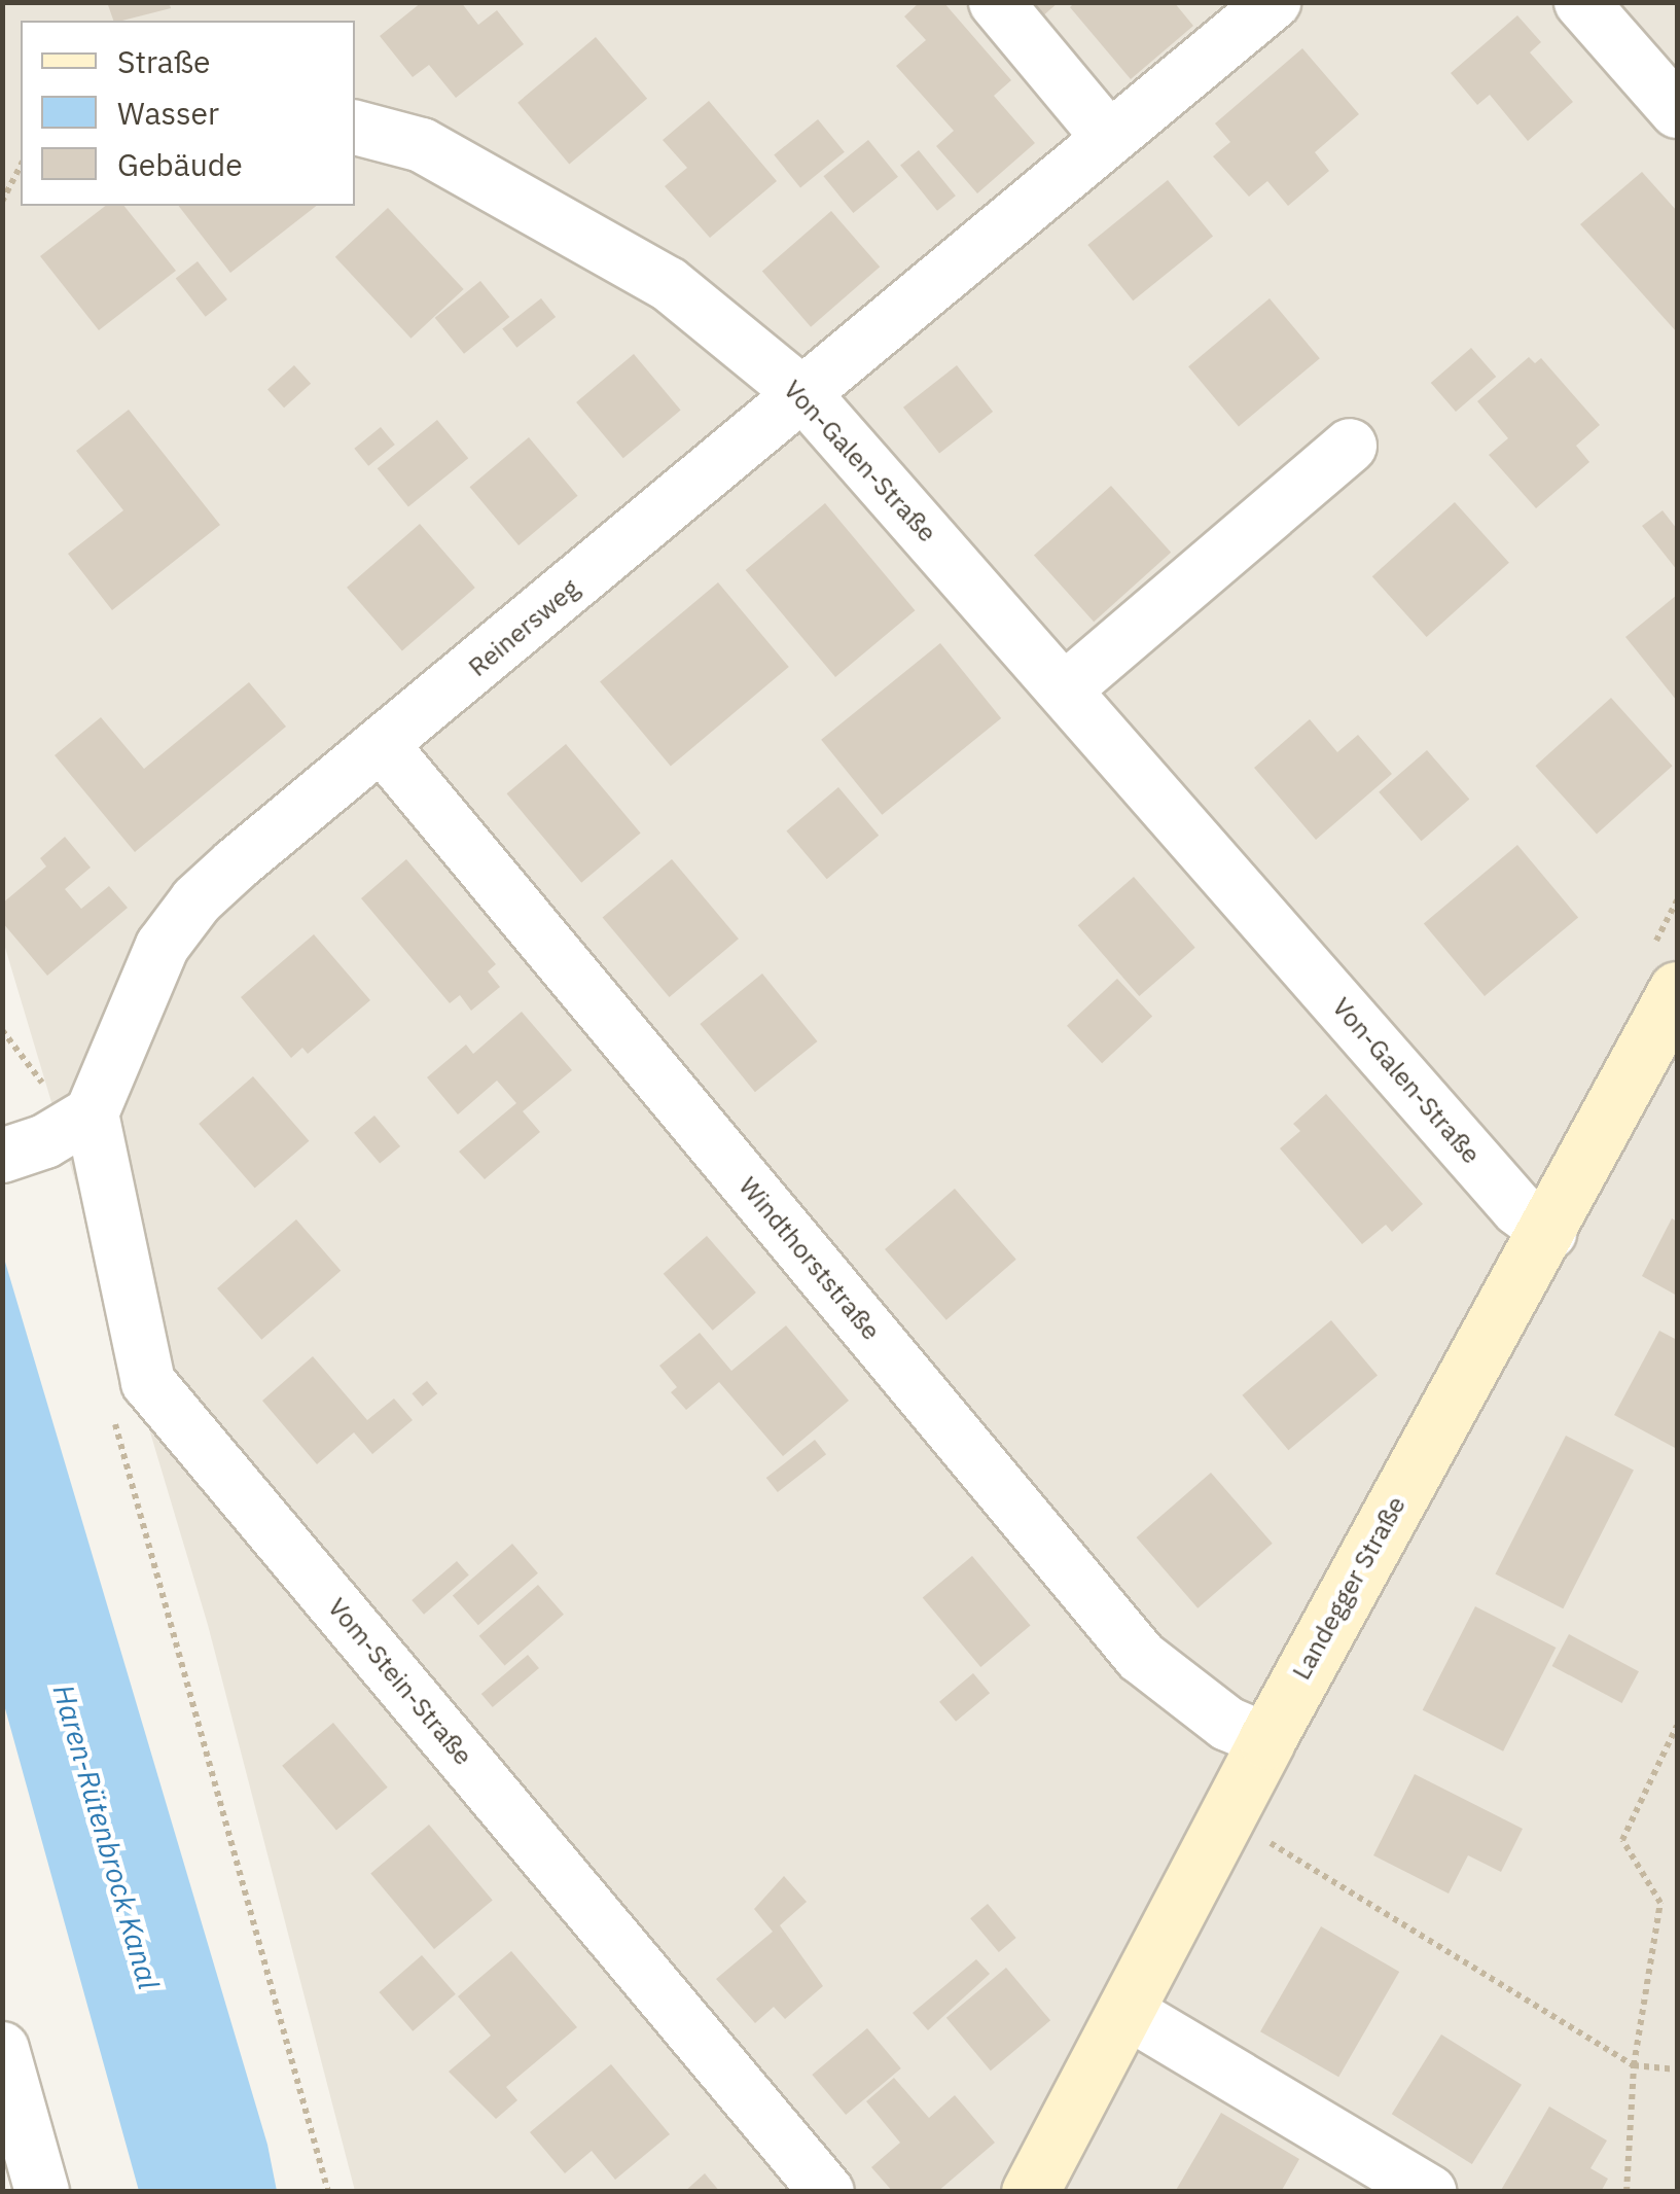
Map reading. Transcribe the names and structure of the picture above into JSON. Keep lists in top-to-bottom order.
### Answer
{
  "streets": {
    "main road": ["Landegger Straße"],
    "street": [
      "Von-Galen-Straße",
      "Reinersweg",
      "Windthorststraße",
      "Vom-Stein-Straße"
    ]
  },
  "crossings": [
    ["Von-Galen-Straße", "Reinersweg"],
    ["Von-Galen-Straße", "Landegger Straße"],
    ["Reinersweg", "Windthorststraße"],
    ["Reinersweg", "Vom-Stein-Straße"],
    ["Windthorststraße", "Landegger Straße"]
  ],
  "water": ["Haren-Rütenbrock Kanal"],
  "legend": ["Straße", "Wasser", "Gebäude"]
}
